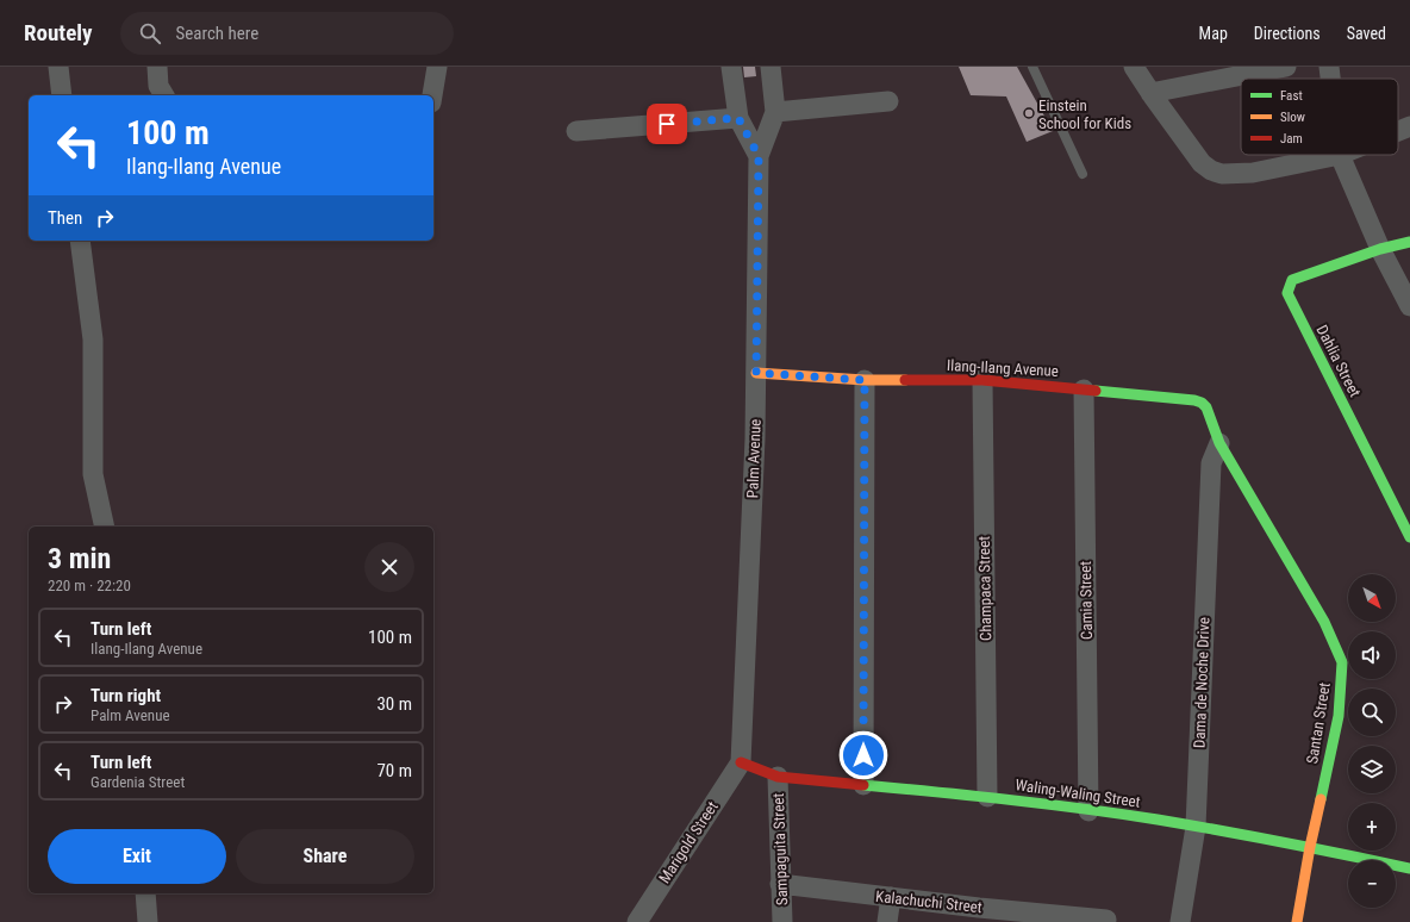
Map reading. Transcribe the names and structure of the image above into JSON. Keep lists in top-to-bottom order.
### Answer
{
  "streets": {
    "street": [
      "Dahlia Street",
      "Ilang-Ilang Avenue",
      "Palm Avenue",
      "Champaca Street",
      "Camia Street",
      "Dama de Noche Drive",
      "Santan Street",
      "Waling-Waling Street",
      "Marigold Street",
      "Sampaguita Street",
      "Kalachuchi Street"
    ]
  },
  "crossings": [
    ["Ilang-Ilang Avenue", "Palm Avenue"],
    ["Ilang-Ilang Avenue", "Champaca Street"],
    ["Ilang-Ilang Avenue", "Camia Street"],
    ["Ilang-Ilang Avenue", "Dama de Noche Drive"],
    ["Ilang-Ilang Avenue", "Santan Street"],
    ["Palm Avenue", "Waling-Waling Street"],
    ["Palm Avenue", "Marigold Street"],
    ["Champaca Street", "Waling-Waling Street"],
    ["Camia Street", "Waling-Waling Street"],
    ["Dama de Noche Drive", "Santan Street"],
    ["Dama de Noche Drive", "Waling-Waling Street"],
    ["Santan Street", "Waling-Waling Street"],
    ["Waling-Waling Street", "Marigold Street"],
    ["Waling-Waling Street", "Sampaguita Street"],
    ["Sampaguita Street", "Kalachuchi Street"]
  ],
  "places": ["Einstein School for Kids"],
  "legend": ["Fast", "Slow", "Jam"],
  "north": "bottom right",
  "page": {
    "header": "Routely",
    "search": "Search here",
    "nav": ["Map", "Directions", "Saved"],
    "turn": ["100 m", "Ilang-Ilang Avenue"],
    "then": "Then",
    "heading": ["3 min", "220 m · 22:20"],
    "map_buttons": ["+", "−"],
    "list": [
      {
        "name": "Turn left",
        "note": "Ilang-Ilang Avenue",
        "value": "100 m"
      },
      {
        "name": "Turn right",
        "note": "Palm Avenue",
        "value": "30 m"
      },
      {
        "name": "Turn left",
        "note": "Gardenia Street",
        "value": "70 m"
      }
    ],
    "buttons": ["Exit", "Share"]
  }
}
